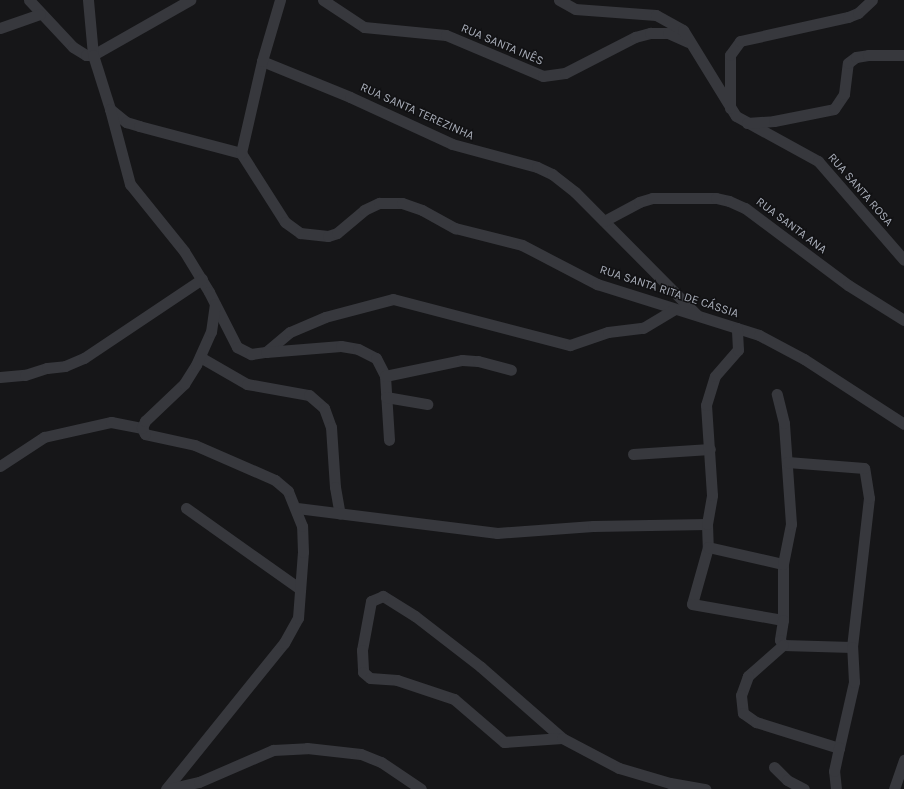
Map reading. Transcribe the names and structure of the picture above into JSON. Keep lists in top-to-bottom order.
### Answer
{
  "streets": {
    "street": [
      "RUA SANTA INÊS",
      "RUA SANTA TEREZINHA",
      "RUA SANTA ROSA",
      "RUA SANTA ANA",
      "RUA SANTA RITA DE CÁSSIA"
    ]
  },
  "crossings": [
    ["RUA SANTA INÊS", "RUA SANTA ROSA"],
    ["RUA SANTA TEREZINHA", "RUA SANTA ANA"],
    ["RUA SANTA TEREZINHA", "RUA SANTA RITA DE CÁSSIA"]
  ]
}
